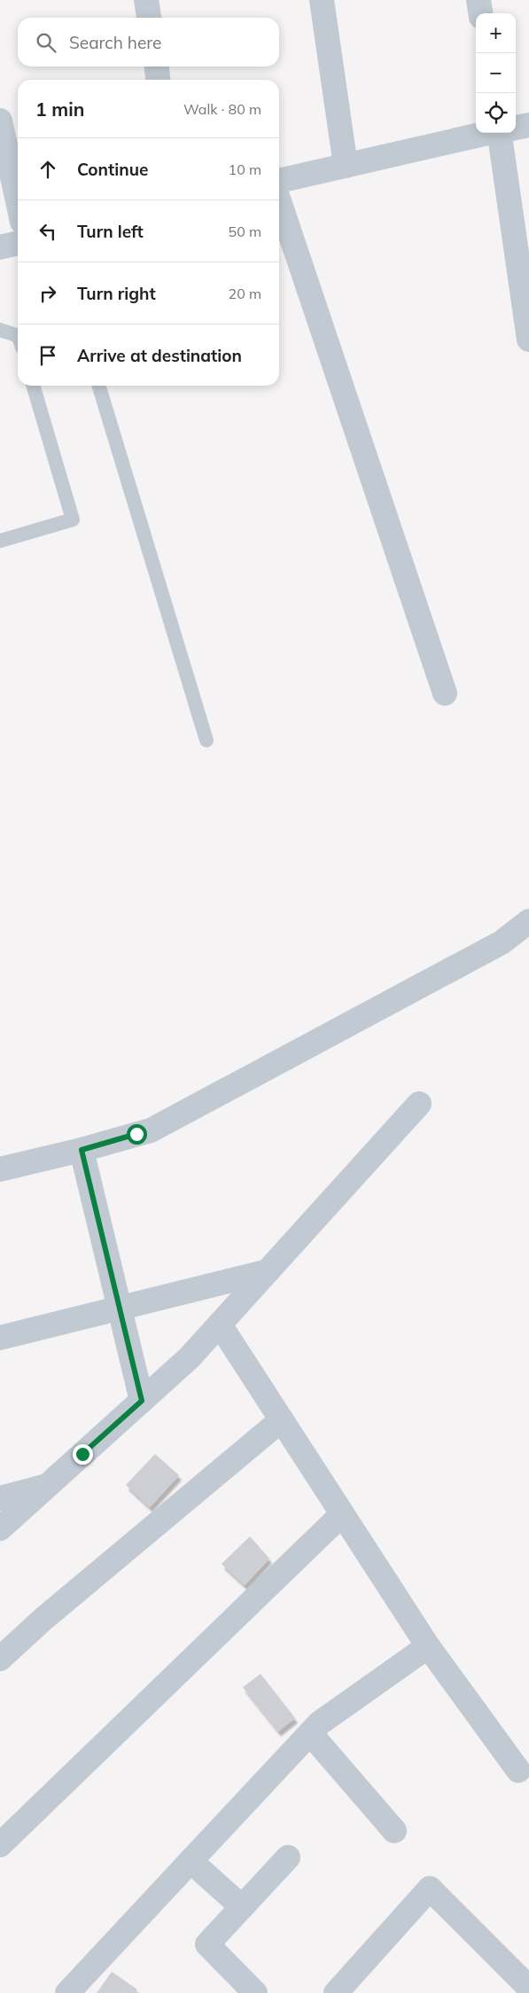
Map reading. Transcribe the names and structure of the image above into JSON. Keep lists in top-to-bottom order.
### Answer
{
  "page": {
    "map_buttons": ["+", "−"],
    "search": "Search here",
    "heading": ["1 min", "Walk · 80 m"],
    "list": [
      ["Continue", "10 m"],
      ["Turn left", "50 m"],
      ["Turn right", "20 m"],
      "Arrive at destination"
    ]
  }
}
